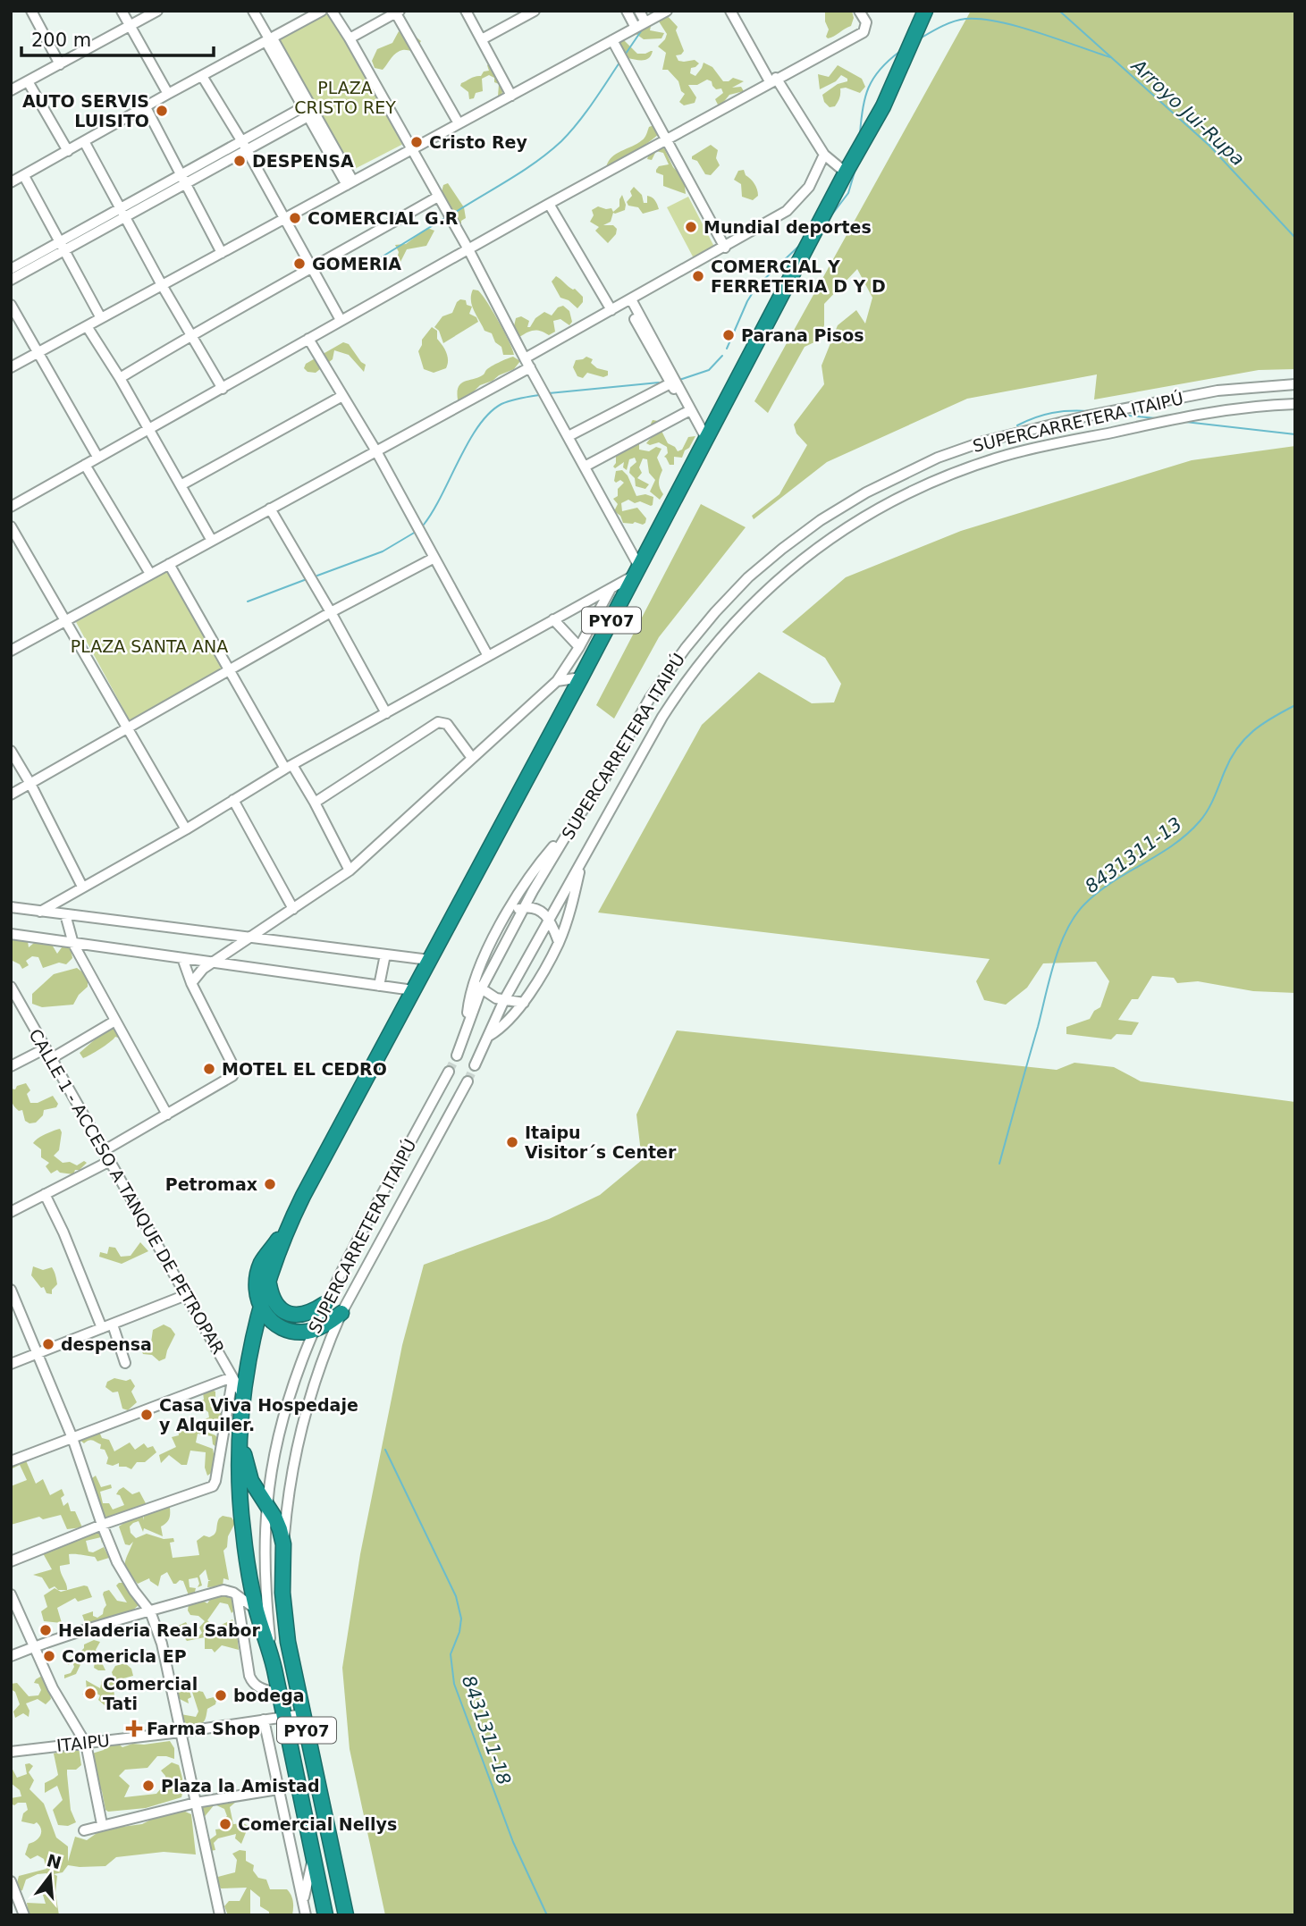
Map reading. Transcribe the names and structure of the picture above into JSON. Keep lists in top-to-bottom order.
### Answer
{
  "streets": {
    "highway": ["PY07"],
    "street": ["SUPERCARRETERA ITAIPÚ", "CALLE 1 - ACCESO A TANQUE DE PETROPAR", "ITAIPU"]
  },
  "crossings": [
    ["SUPERCARRETERA ITAIPÚ", "PY07"],
    ["PY07", "CALLE 1 - ACCESO A TANQUE DE PETROPAR"],
    ["PY07", "ITAIPU"]
  ],
  "water": ["Arroyo Jui-Rupa", "8431311-13", "8431311-18"],
  "parks": ["PLAZA CRISTO REY", "PLAZA SANTA ANA"],
  "places": {
    "other": [
      "AUTO SERVIS LUISITO",
      "Cristo Rey",
      "DESPENSA",
      "COMERCIAL G.R",
      "Mundial deportes",
      "GOMERIA",
      "COMERCIAL Y FERRETERIA D Y D",
      "Parana Pisos",
      "MOTEL EL CEDRO",
      "Itaipu Visitor´s Center",
      "Petromax",
      "despensa",
      "Casa Viva Hospedaje y Alquiler.",
      "Heladeria Real Sabor",
      "Comericla EP",
      "Comercial Tati",
      "bodega",
      "Plaza la Amistad",
      "Comercial Nellys"
    ],
    "health": ["Farma Shop"]
  },
  "scale_bar": "200 m",
  "north": "top"
}
